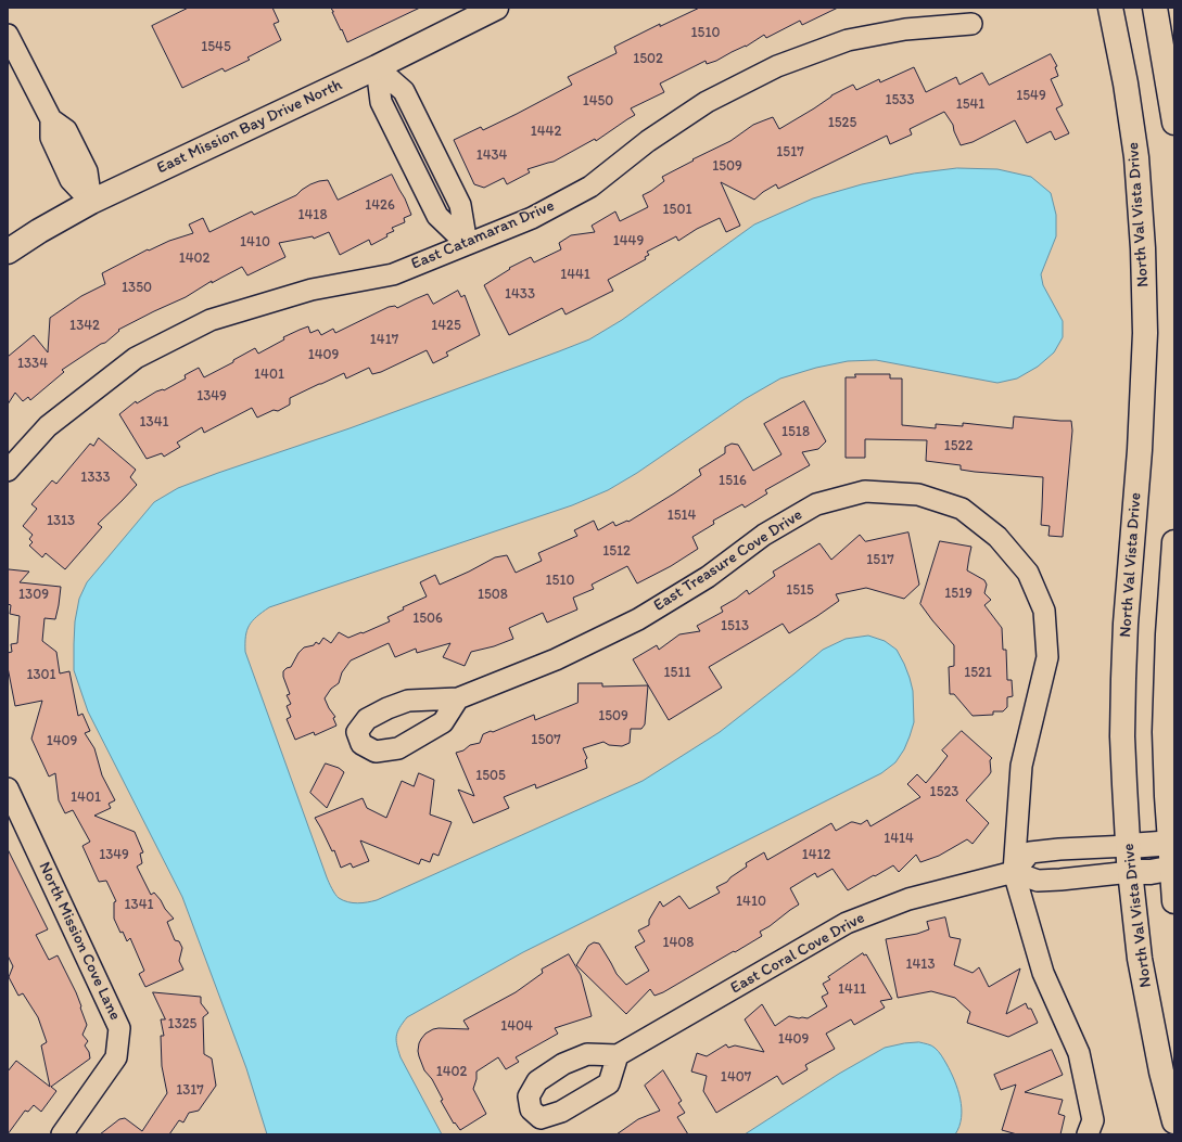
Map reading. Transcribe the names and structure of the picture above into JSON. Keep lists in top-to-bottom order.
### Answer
{
  "streets": {
    "main road": ["East Mission Bay Drive North", "North Val Vista Drive"],
    "street": [
      "East Catamaran Drive",
      "East Treasure Cove Drive",
      "North Mission Cove Lane",
      "East Coral Cove Drive"
    ]
  },
  "crossings": [
    ["East Treasure Cove Drive", "East Coral Cove Drive"]
  ],
  "house_numbers": [
    "1510",
    "1545",
    "1502",
    "1549",
    "1533",
    "1450",
    "1541",
    "1525",
    "1442",
    "1517",
    "1434",
    "1509",
    "1426",
    "1501",
    "1418",
    "1449",
    "1410",
    "1402",
    "1441",
    "1350",
    "1433",
    "1342",
    "1425",
    "1417",
    "1409",
    "1334",
    "1401",
    "1349",
    "1341",
    "1518",
    "1522",
    "1333",
    "1516",
    "1514",
    "1313",
    "1512",
    "1517",
    "1510",
    "1515",
    "1519",
    "1309",
    "1508",
    "1506",
    "1513",
    "1511",
    "1521",
    "1301",
    "1509",
    "1507",
    "1409",
    "1505",
    "1523",
    "1401",
    "1414",
    "1349",
    "1412",
    "1410",
    "1341",
    "1408",
    "1413",
    "1411",
    "1325",
    "1404",
    "1409",
    "1402",
    "1407",
    "1317"
  ]
}
